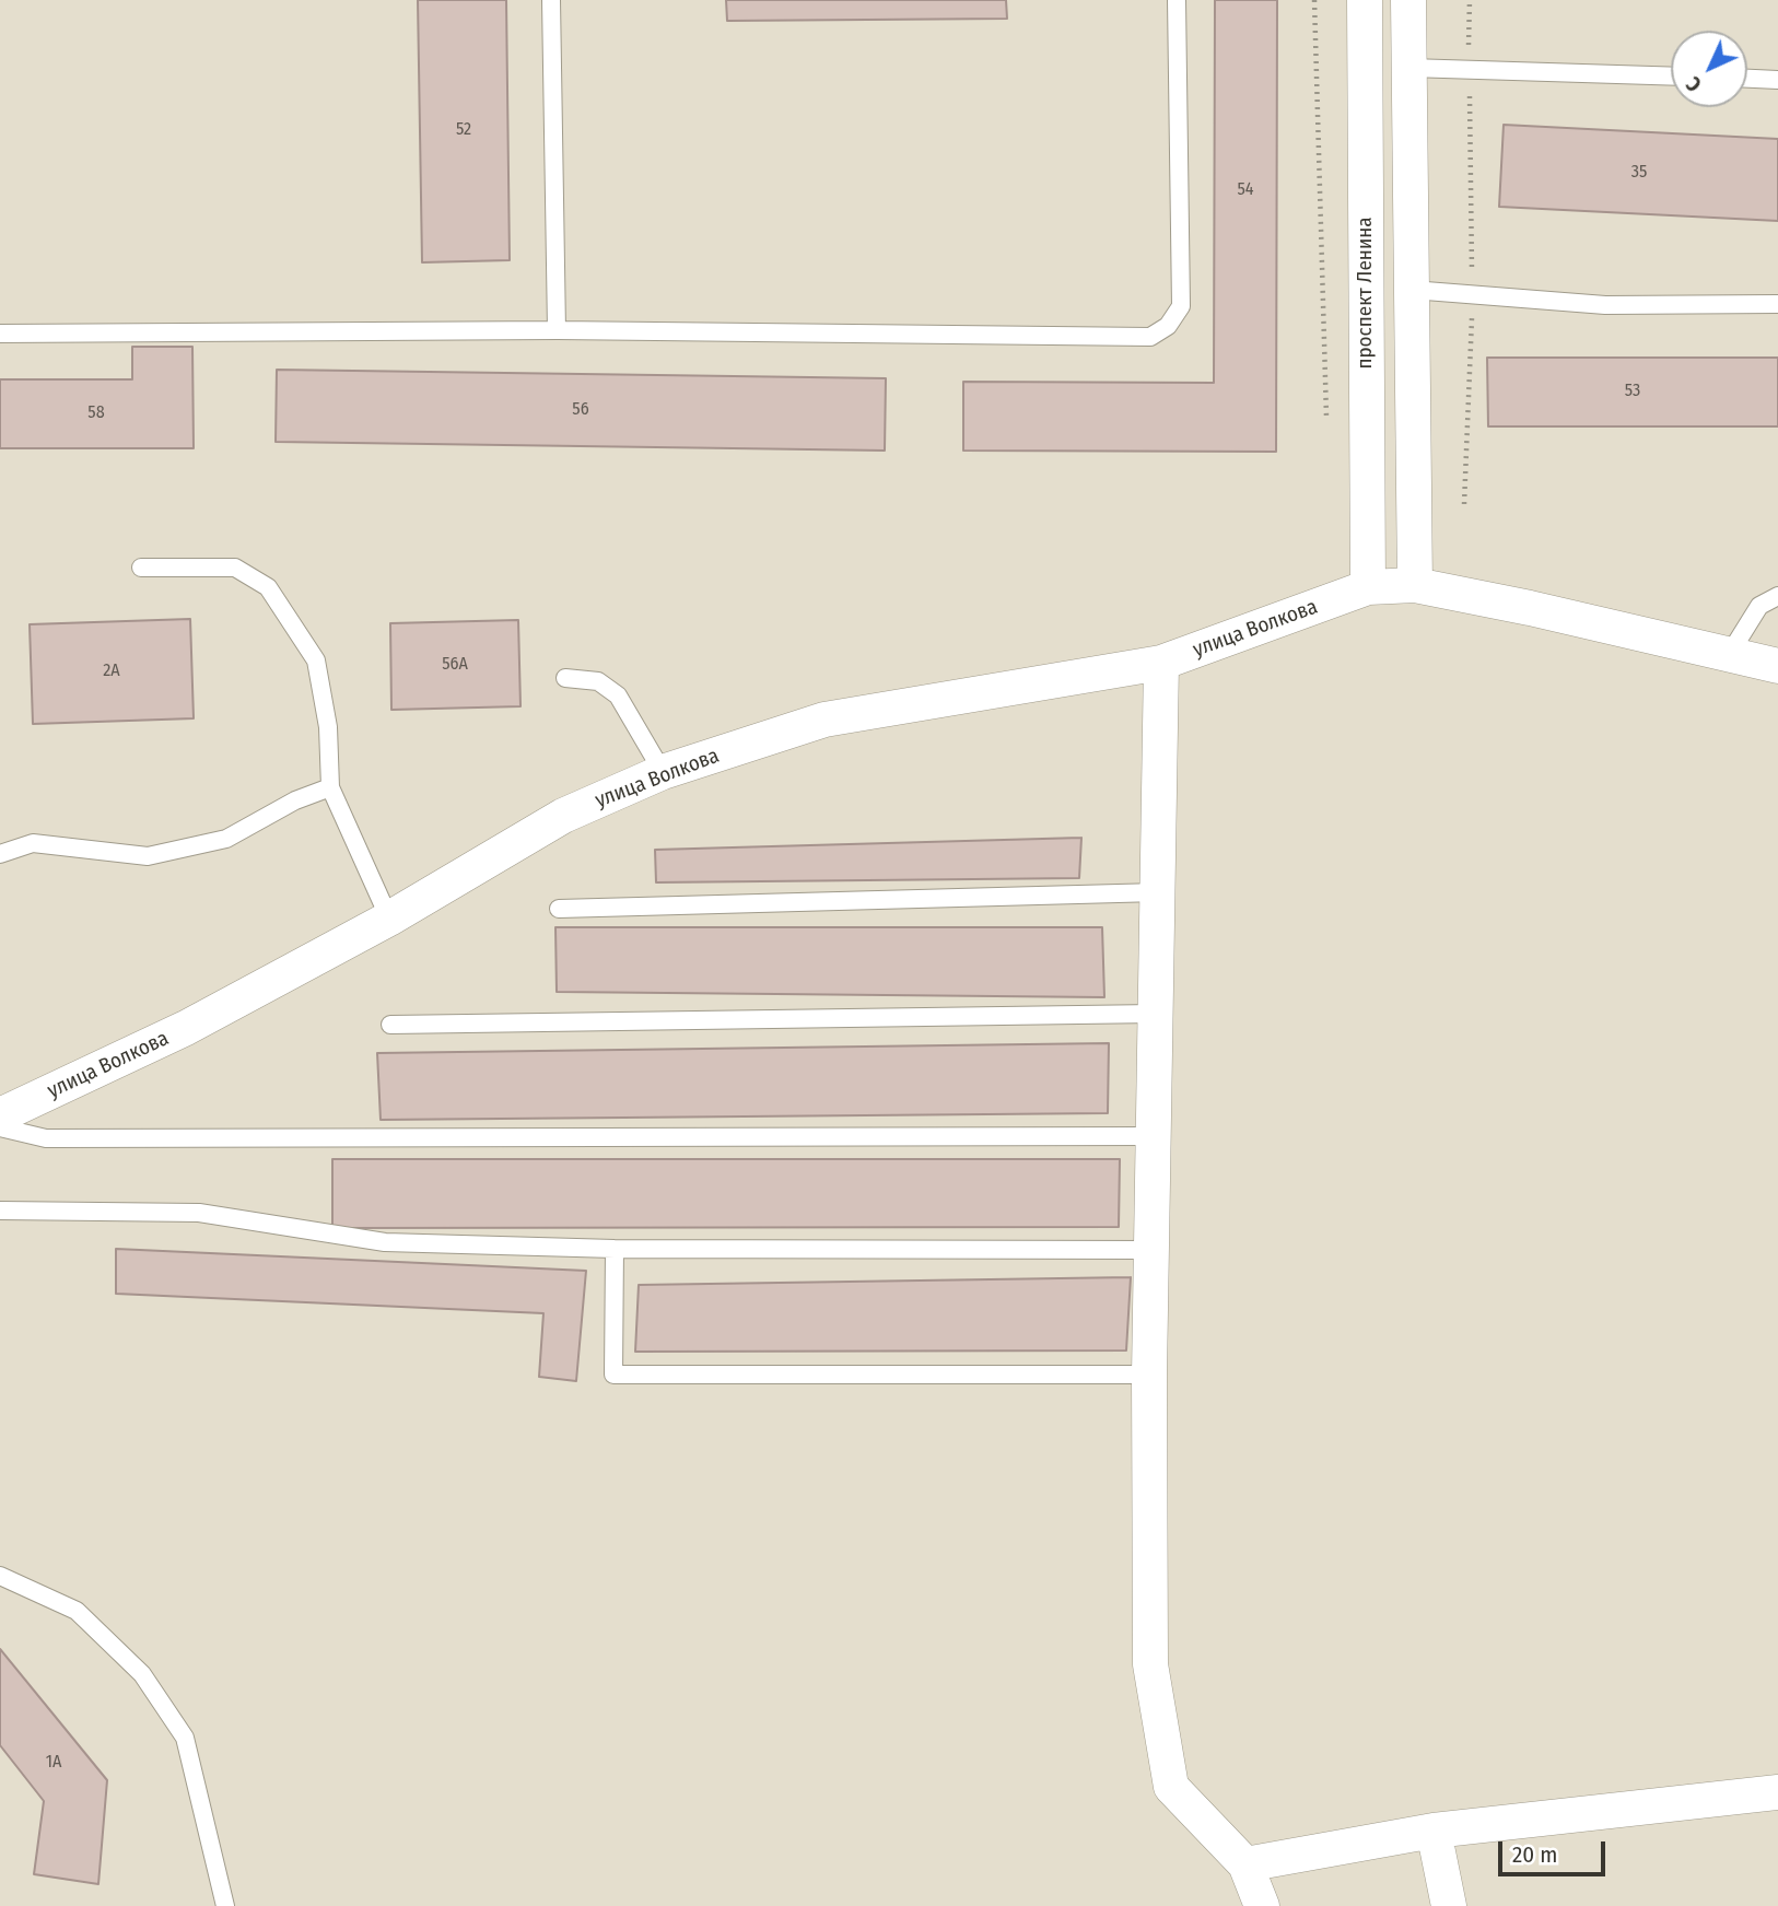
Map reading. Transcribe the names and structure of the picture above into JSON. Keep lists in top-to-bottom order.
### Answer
{
  "streets": {
    "street": ["проспект Ленина", "улица Волкова"]
  },
  "crossings": [
    ["проспект Ленина", "улица Волкова"]
  ],
  "house_numbers": [
    "52",
    "35",
    "54",
    "53",
    "56",
    "58",
    "56А",
    "2А",
    "1А"
  ],
  "scale_bar": "20 m",
  "north": "bottom left"
}
